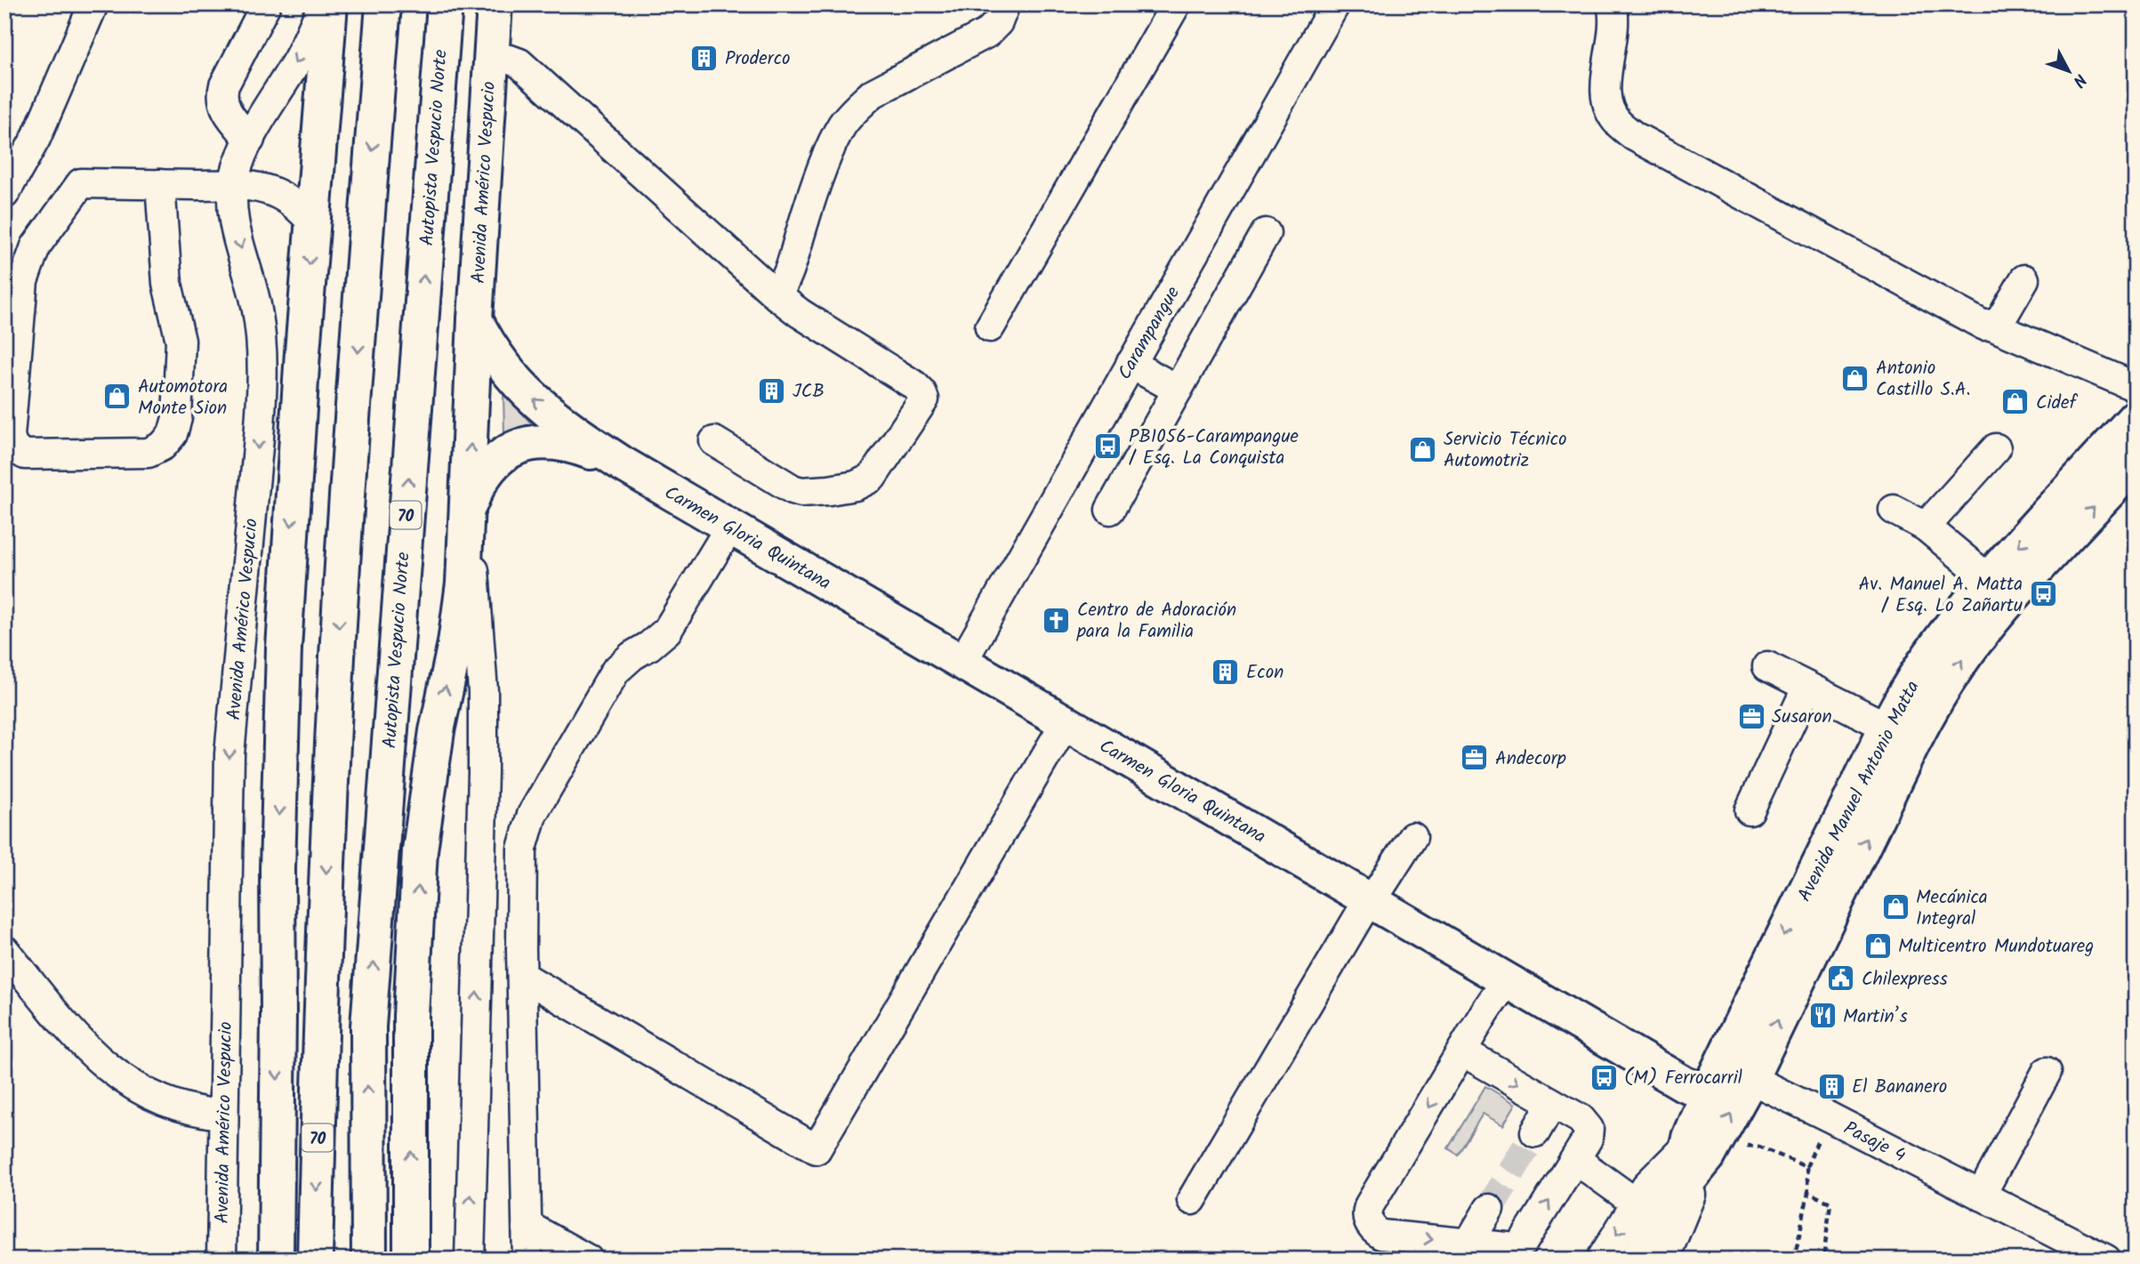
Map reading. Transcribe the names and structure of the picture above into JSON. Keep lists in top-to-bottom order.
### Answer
{
  "streets": {
    "main road": [
      "Autopista Vespucio Norte",
      "Avenida Américo Vespucio",
      "70",
      "Carmen Gloria Quintana",
      "Avenida Manuel Antonio Matta"
    ],
    "street": ["Carampangue", "Pasaje 4"]
  },
  "crossings": [
    ["Avenida Américo Vespucio", "Carmen Gloria Quintana"],
    ["Carampangue", "Carmen Gloria Quintana"],
    ["Carmen Gloria Quintana", "Avenida Manuel Antonio Matta"],
    ["Avenida Manuel Antonio Matta", "Pasaje 4"]
  ],
  "places": {
    "building": [
      "Proderco",
      "JCB",
      "Econ",
      "El Bananero"
    ],
    "shop": [
      "Antonio Castillo S.A.",
      "Automotora Monte Sion",
      "Cidef",
      "Servicio Técnico Automotriz",
      "Mecánica Integral",
      "Multicentro Mundotuareg"
    ],
    "bus stop": ["PB1056-Carampangue / Esq. La Conquista", "Av. Manuel A. Matta / Esq. Lo Zañartu", "(M) Ferrocarril"],
    "church": ["Centro de Adoración para la Familia"],
    "office": ["Susaron", "Andecorp"],
    "public building": ["Chilexpress"],
    "restaurant": ["Martin’s"]
  },
  "north": "bottom right"
}
